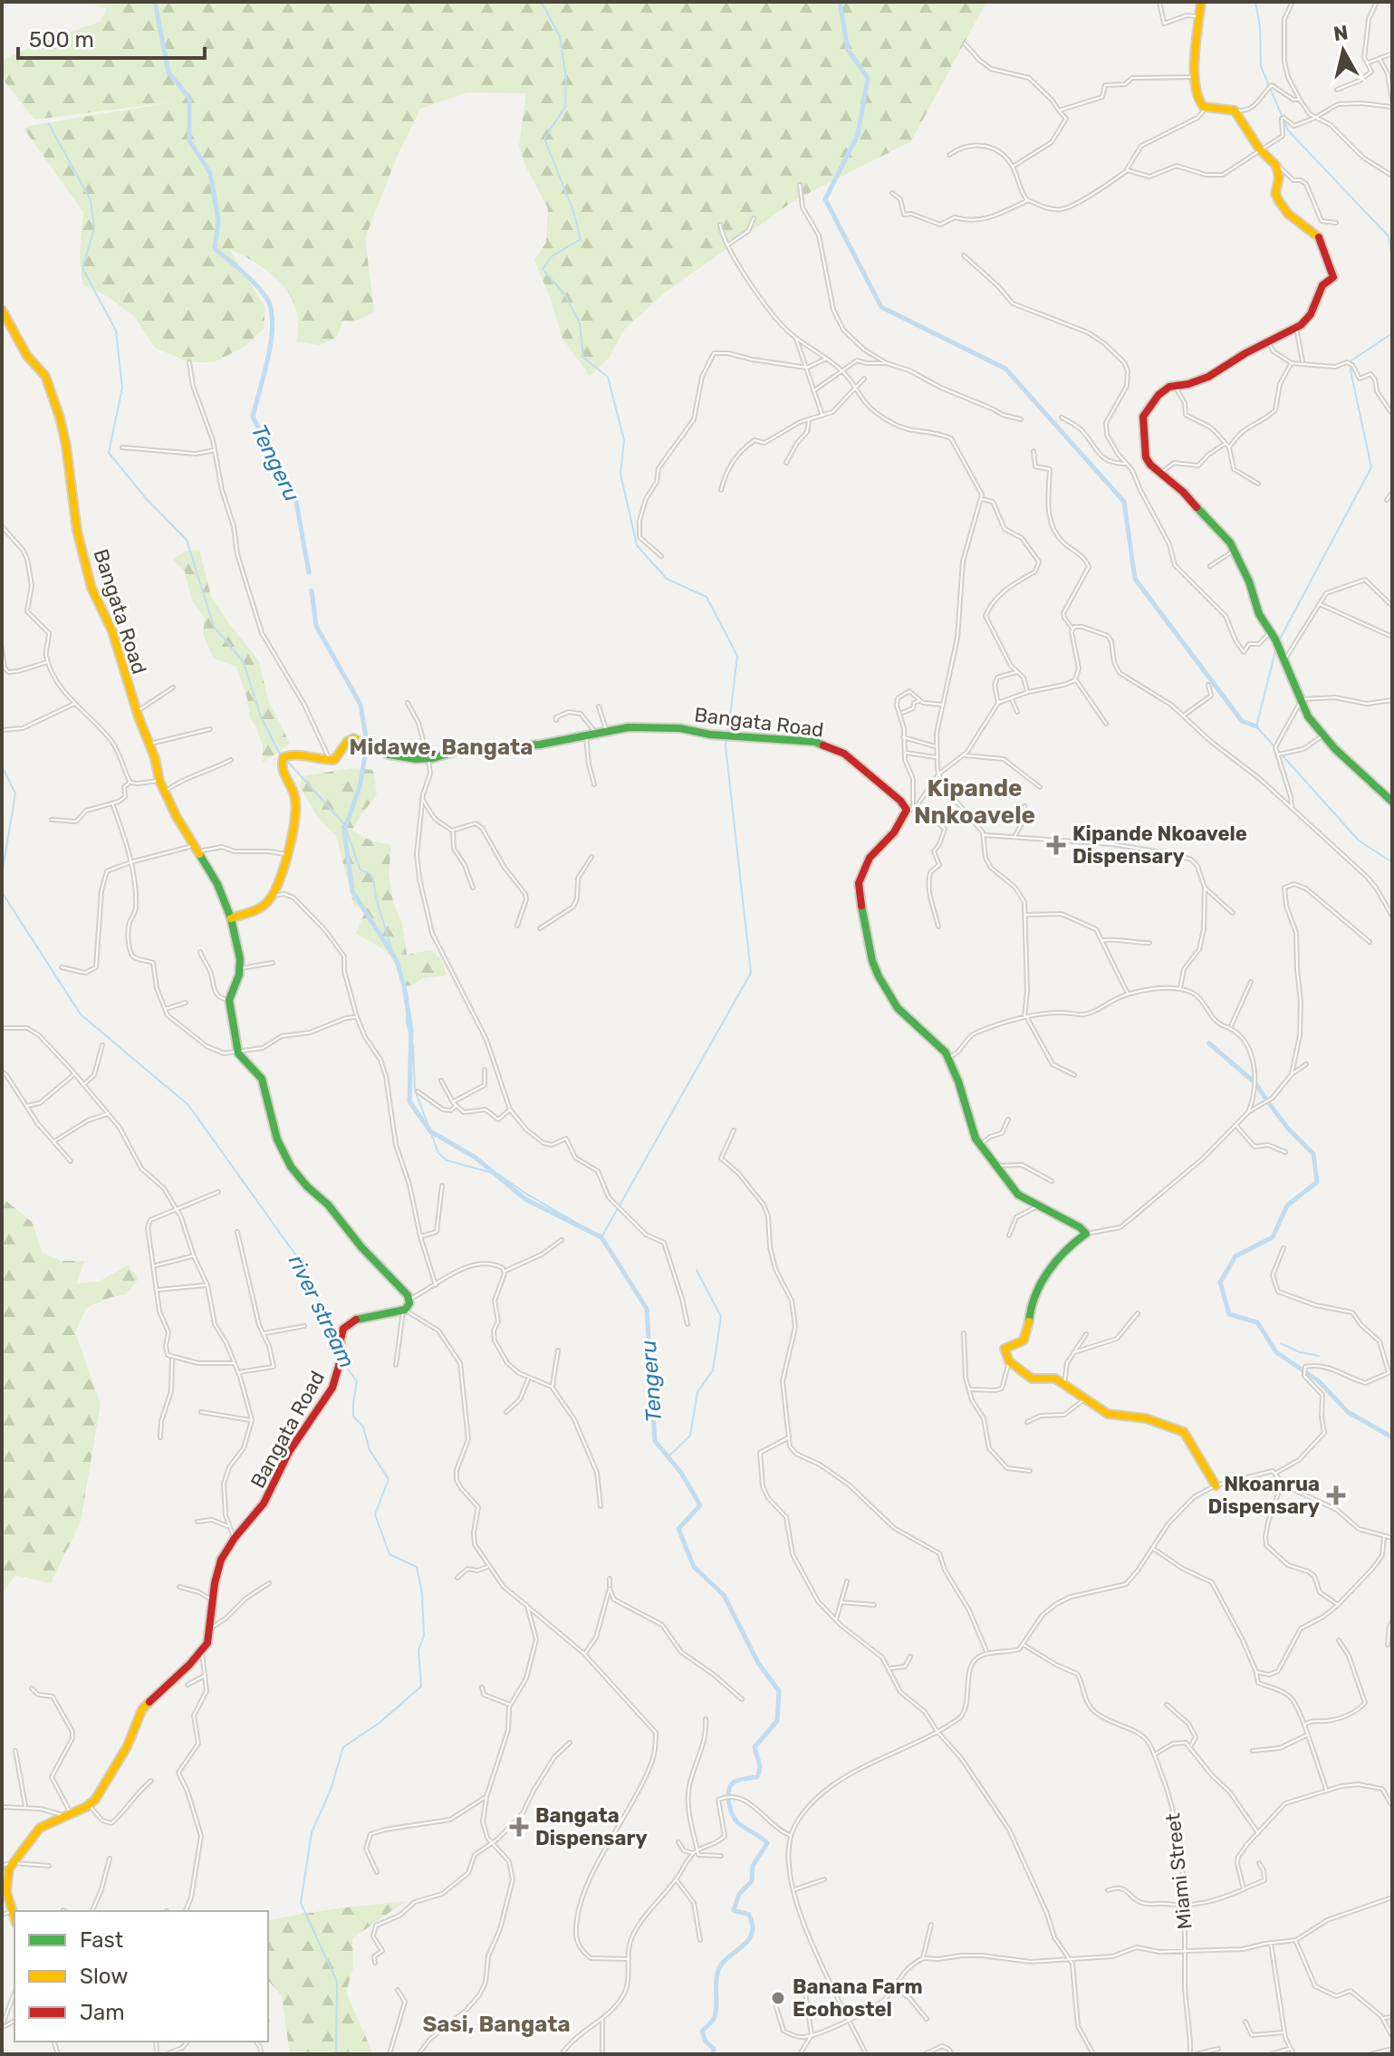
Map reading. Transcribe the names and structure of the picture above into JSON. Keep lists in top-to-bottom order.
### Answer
{
  "streets": {
    "street": ["Bangata Road", "Miami Street"]
  },
  "districts": ["Midawe, Bangata", "Kipande Nnkoavele", "Sasi, Bangata"],
  "water": ["Tengeru", "river stream"],
  "places": {
    "health": ["Kipande Nkoavele Dispensary", "Nkoanrua Dispensary", "Bangata Dispensary"],
    "other": ["Banana Farm Ecohostel"]
  },
  "legend": ["Fast", "Slow", "Jam"],
  "scale_bar": "500 m",
  "north": "top"
}
